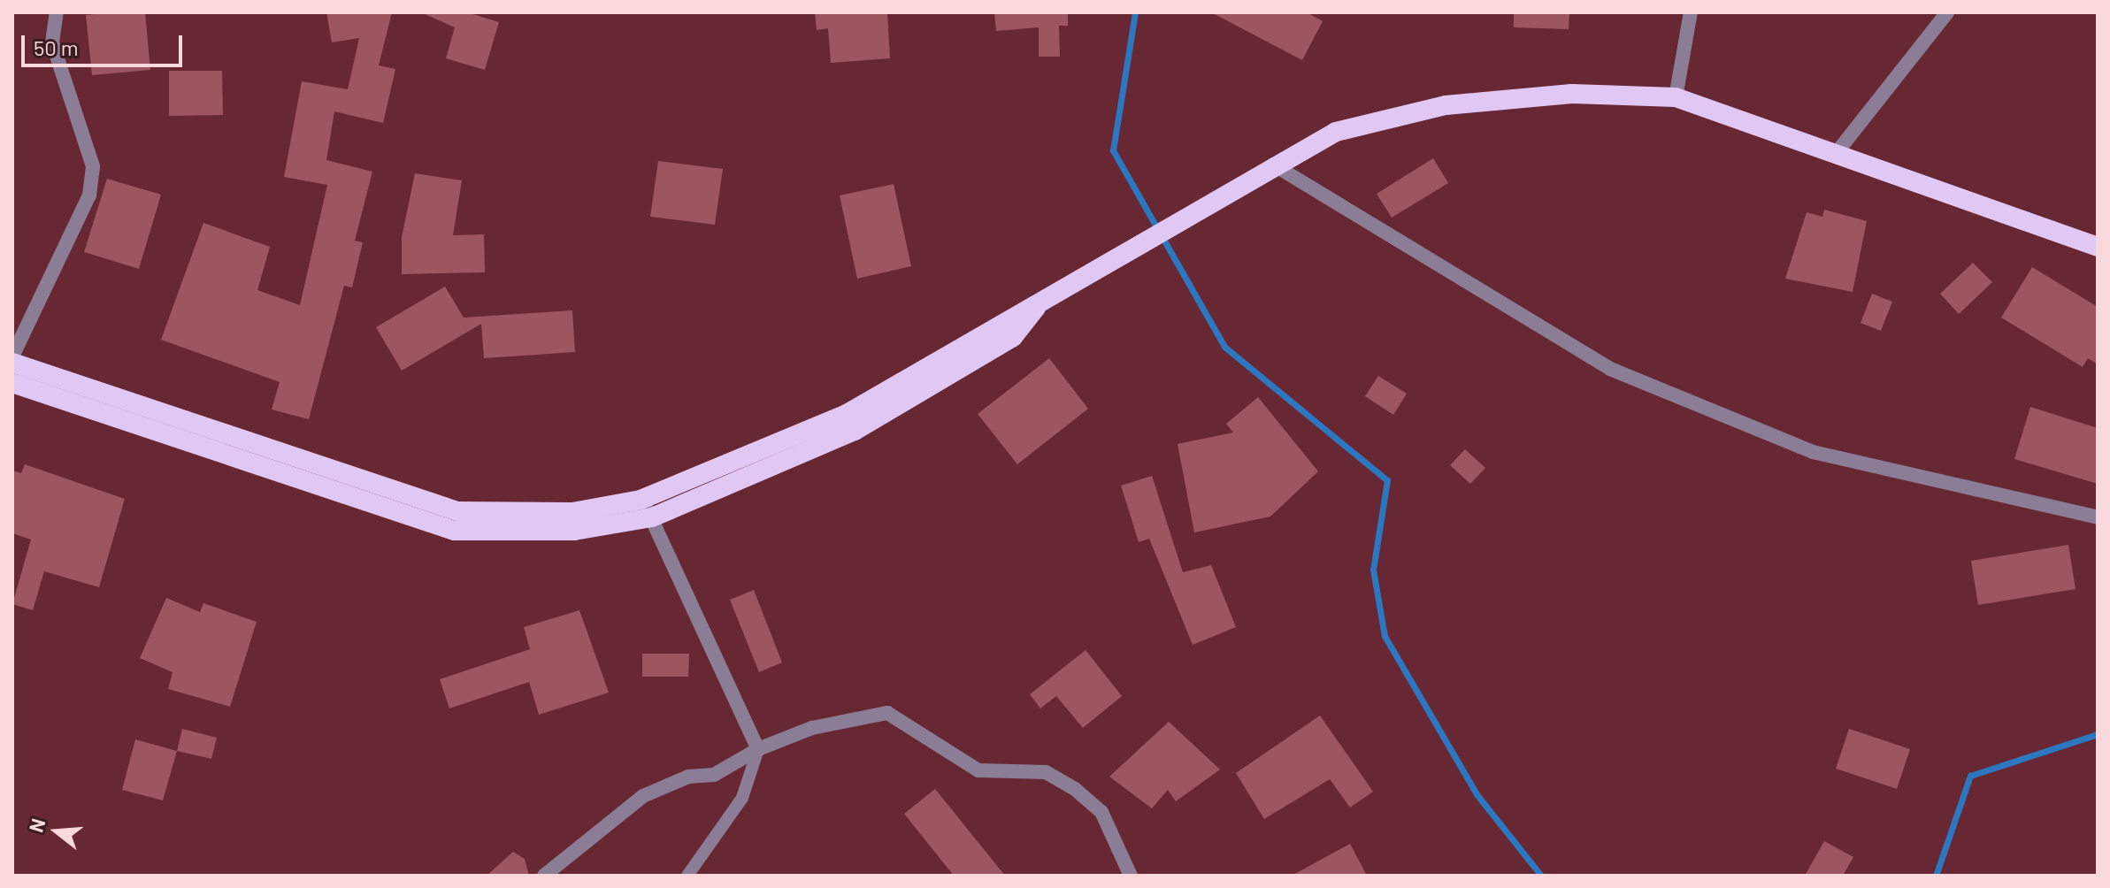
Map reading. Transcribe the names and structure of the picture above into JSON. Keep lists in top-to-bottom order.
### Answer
{
  "scale_bar": "50 m",
  "north": "left"
}
